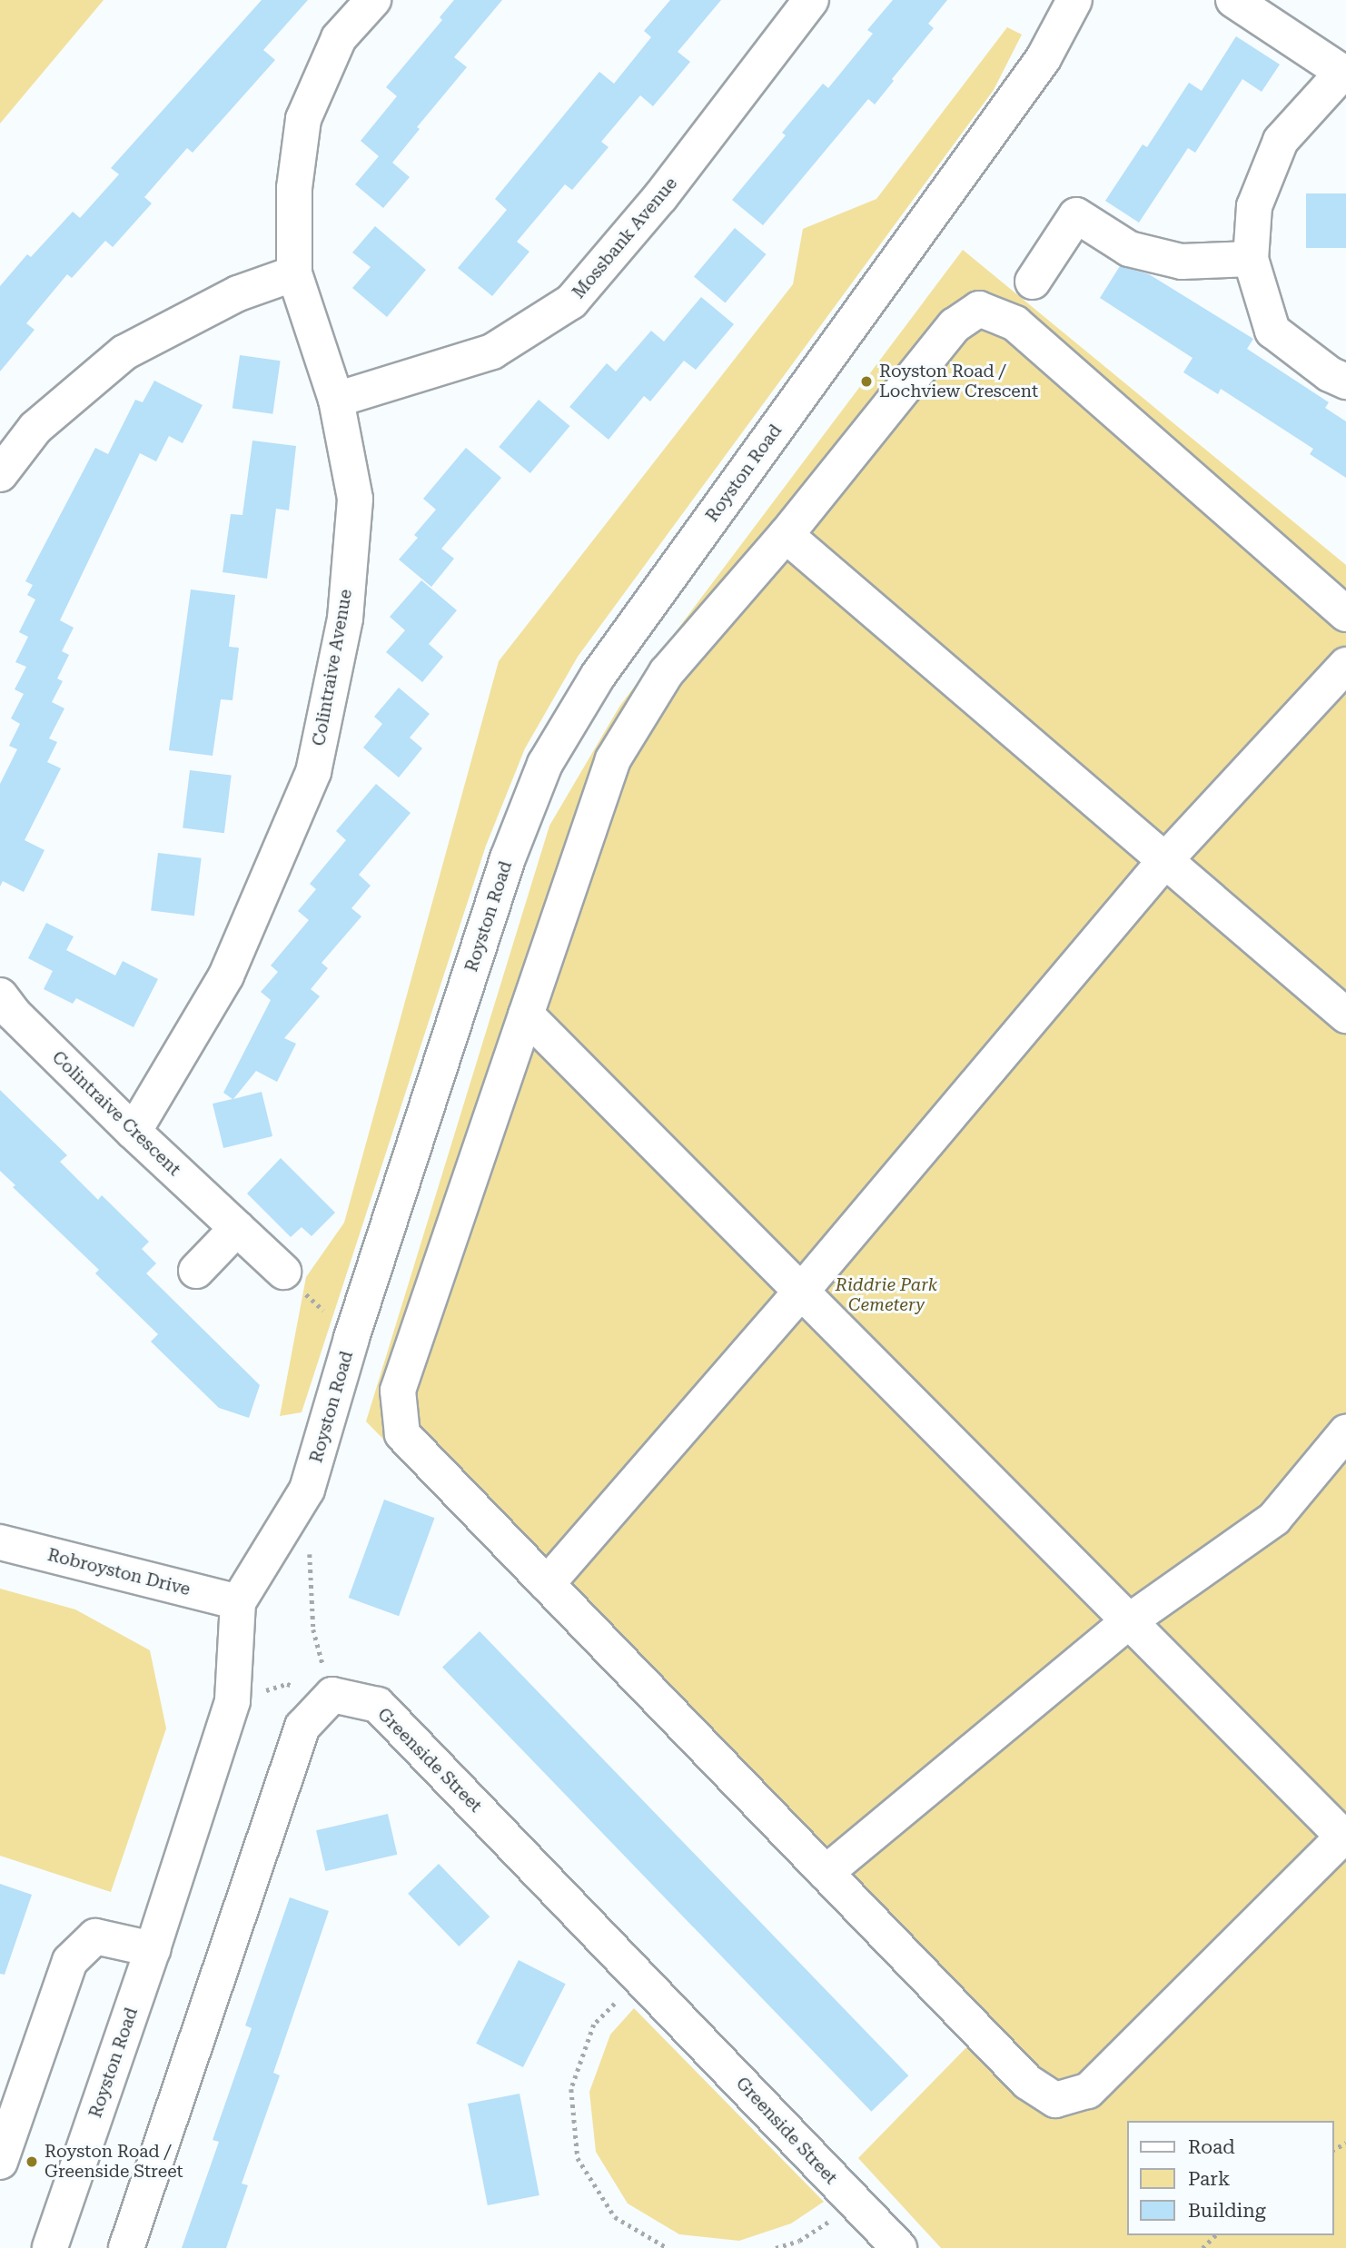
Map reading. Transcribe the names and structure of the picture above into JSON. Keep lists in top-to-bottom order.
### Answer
{
  "streets": {
    "street": [
      "Mossbank Avenue",
      "Royston Road",
      "Colintraive Avenue",
      "Colintraive Crescent",
      "Robroyston Drive",
      "Greenside Street"
    ]
  },
  "crossings": [
    ["Mossbank Avenue", "Colintraive Avenue"],
    ["Royston Road", "Robroyston Drive"],
    ["Colintraive Avenue", "Colintraive Crescent"]
  ],
  "parks": ["Riddrie Park Cemetery"],
  "places": ["Royston Road / Lochview Crescent", "Royston Road / Greenside Street"],
  "legend": ["Road", "Park", "Building"]
}
